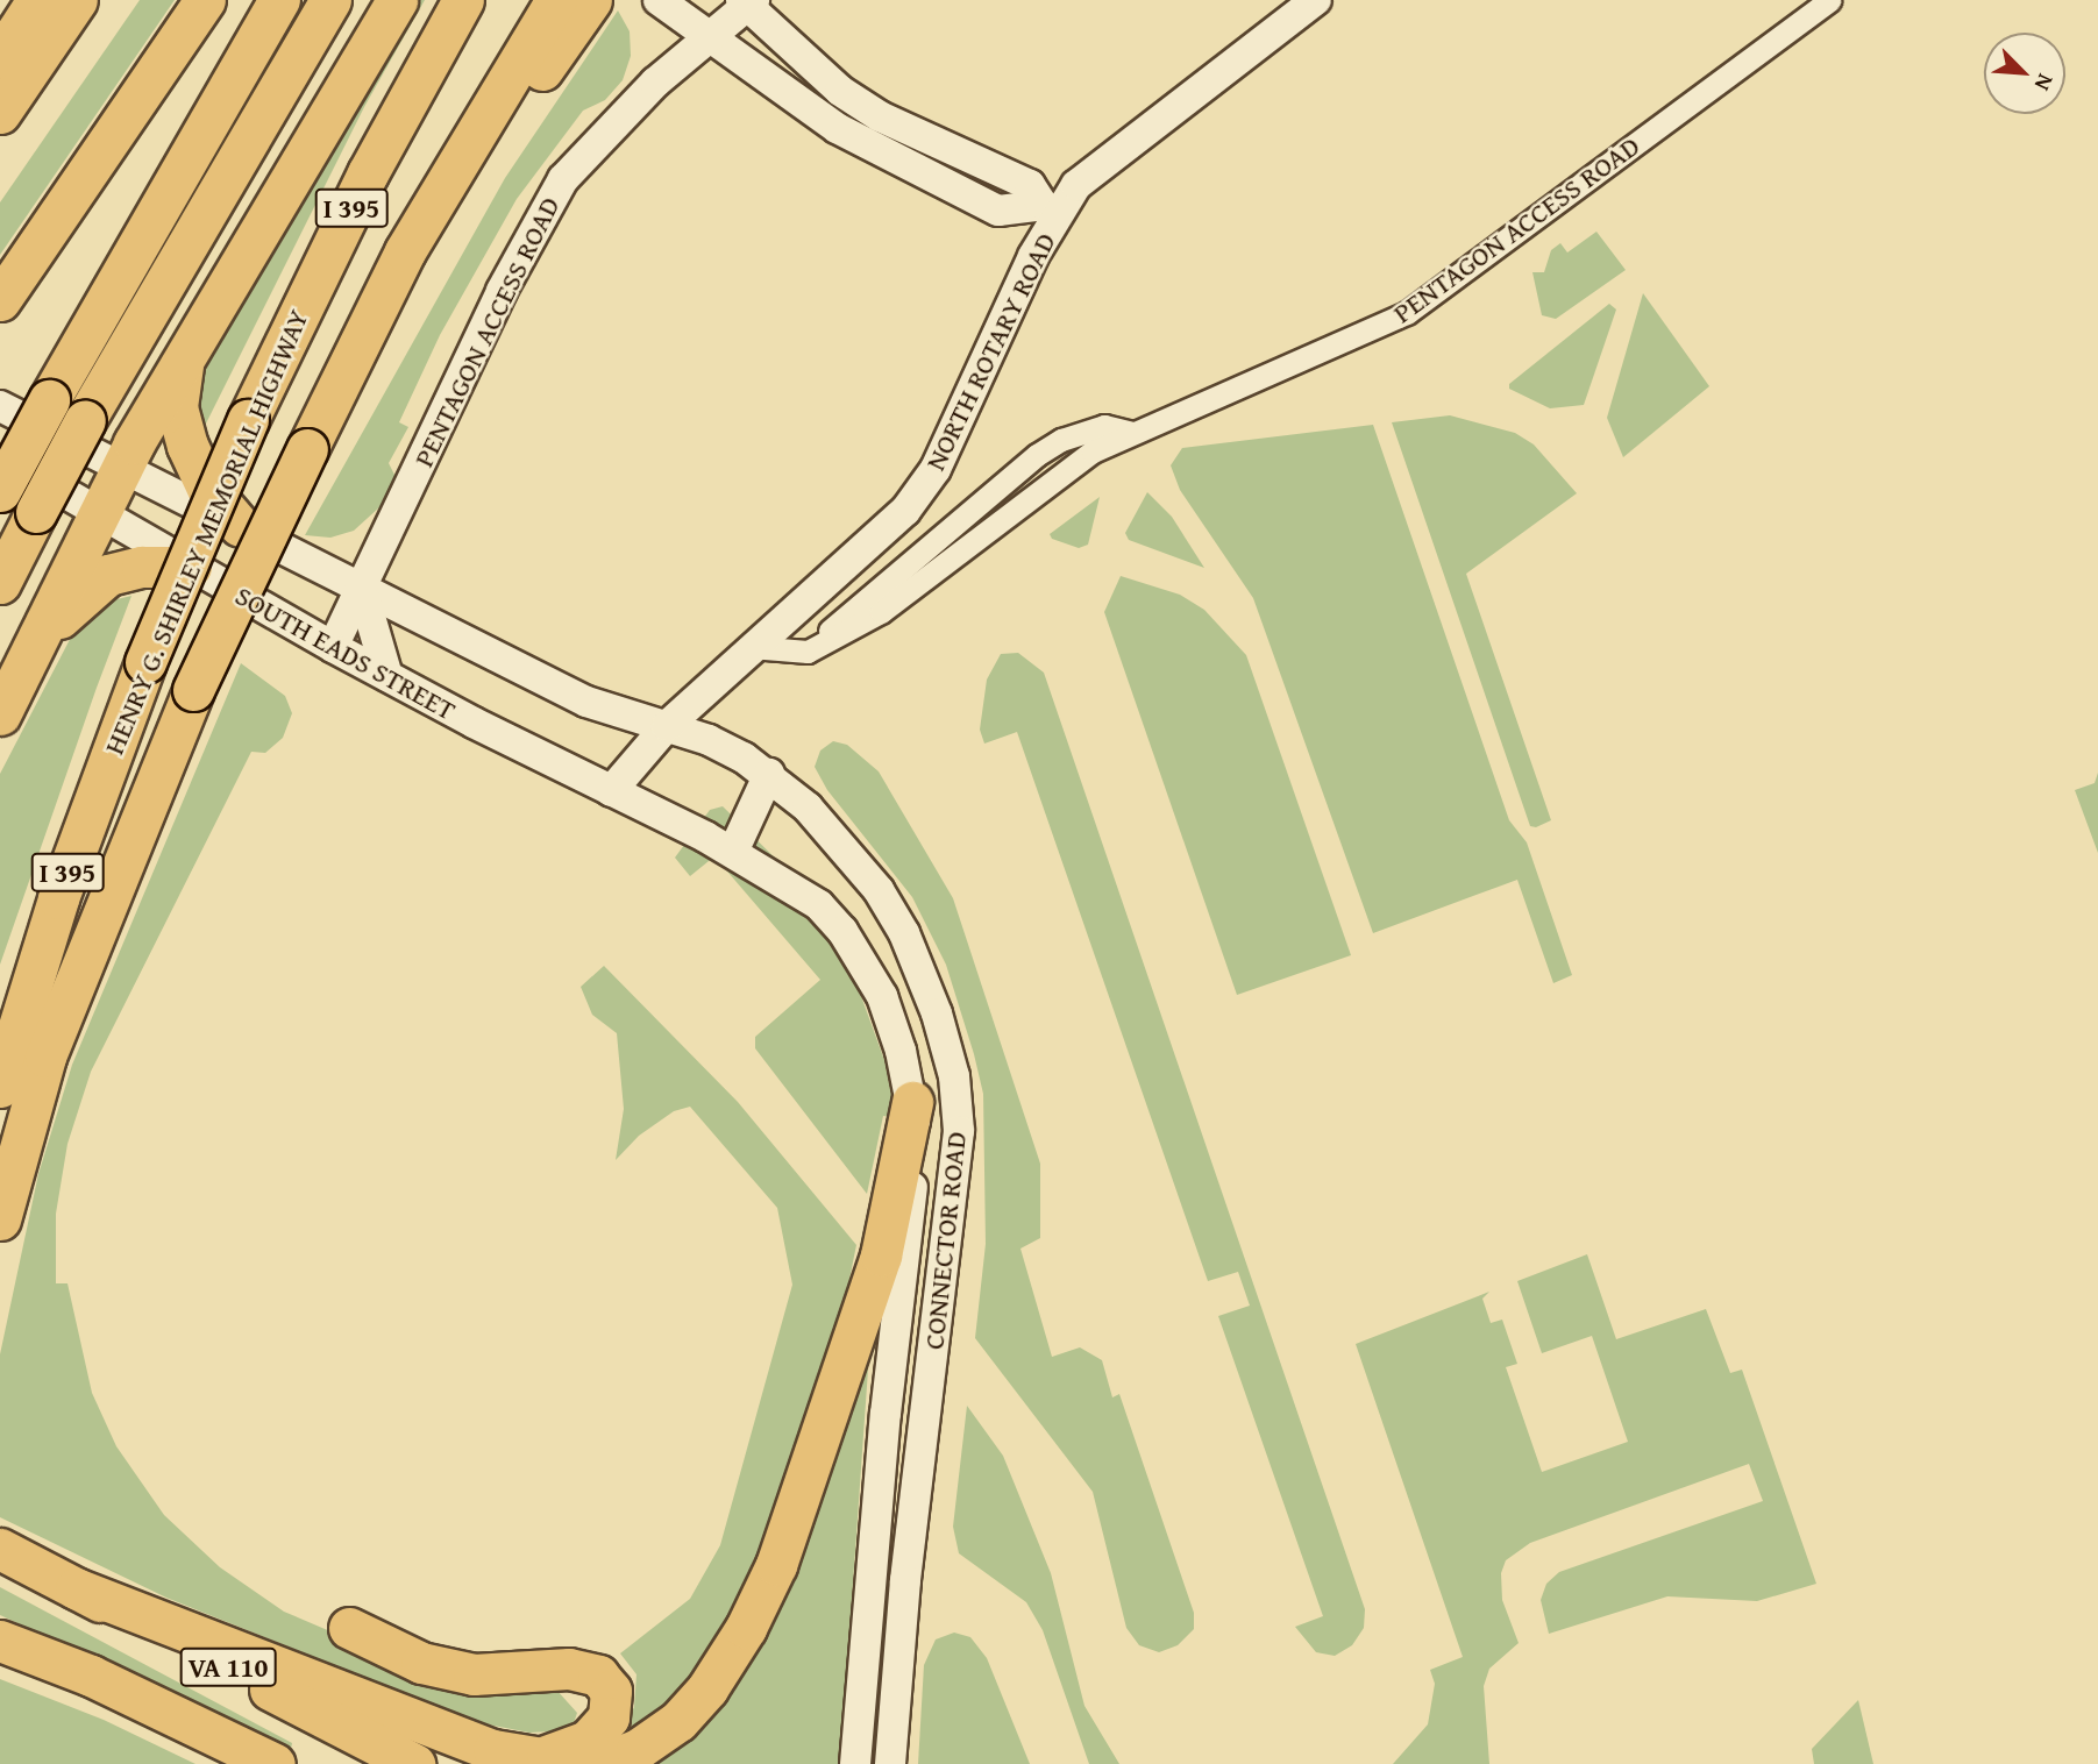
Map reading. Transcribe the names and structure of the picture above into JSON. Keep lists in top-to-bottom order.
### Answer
{
  "streets": {
    "highway": ["I 395", "HENRY G. SHIRLEY MEMORIAL HIGHWAY", "VA 110"],
    "street": [
      "PENTAGON ACCESS ROAD",
      "NORTH ROTARY ROAD",
      "SOUTH EADS STREET",
      "CONNECTOR ROAD"
    ]
  },
  "crossings": [
    ["PENTAGON ACCESS ROAD", "NORTH ROTARY ROAD"],
    ["PENTAGON ACCESS ROAD", "SOUTH EADS STREET"],
    ["PENTAGON ACCESS ROAD", "CONNECTOR ROAD"],
    ["NORTH ROTARY ROAD", "SOUTH EADS STREET"],
    ["NORTH ROTARY ROAD", "CONNECTOR ROAD"],
    ["SOUTH EADS STREET", "CONNECTOR ROAD"]
  ],
  "north": "bottom right"
}
